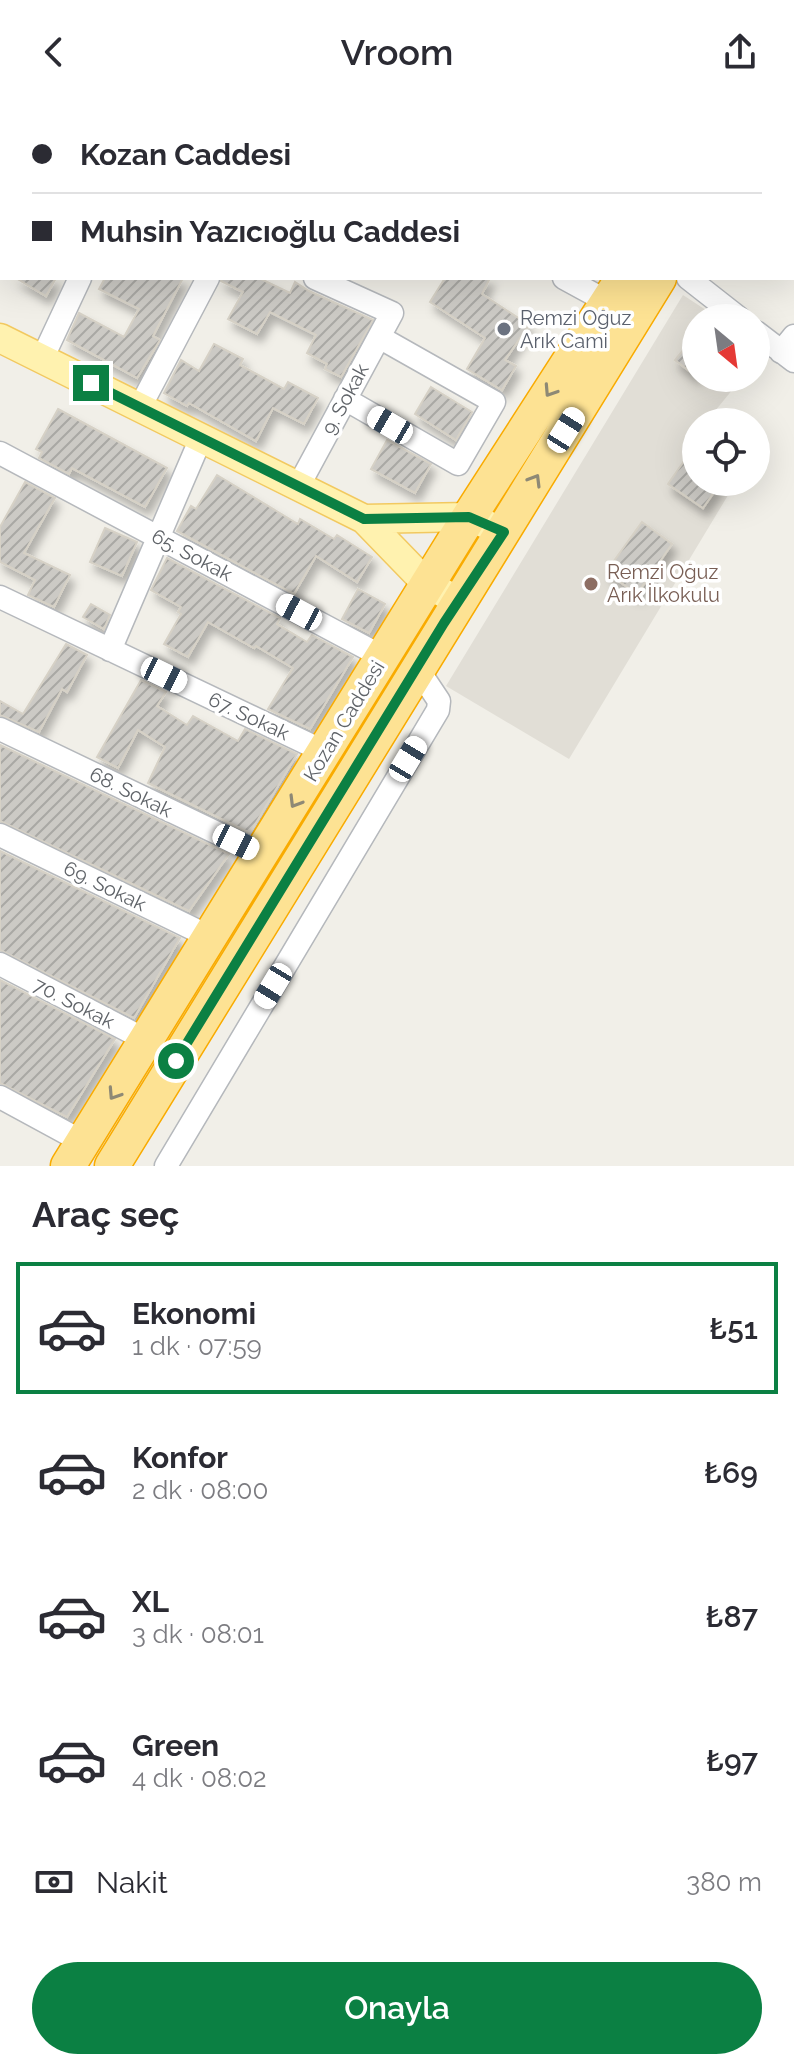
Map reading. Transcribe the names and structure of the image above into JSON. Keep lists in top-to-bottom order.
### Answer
{
  "streets": {
    "highway": ["Kozan Caddesi"],
    "street": [
      "9. Sokak",
      "65. Sokak",
      "67. Sokak",
      "68. Sokak",
      "69. Sokak",
      "70. Sokak"
    ]
  },
  "crossings": [
    ["65. Sokak", "Kozan Caddesi"],
    ["67. Sokak", "Kozan Caddesi"],
    ["Kozan Caddesi", "68. Sokak"],
    ["Kozan Caddesi", "69. Sokak"],
    ["Kozan Caddesi", "70. Sokak"]
  ],
  "places": ["Remzi Oğuz Arık Cami", "Remzi Oğuz Arık İlkokulu"],
  "north": "bottom right",
  "page": {
    "header": "Vroom",
    "banner": ["Kozan Caddesi", "Muhsin Yazıcıoğlu Caddesi"],
    "heading": "Araç seç",
    "list": [
      {
        "name": "Ekonomi",
        "note": "1 dk · 07:59",
        "value": "₺51"
      },
      {
        "name": "Konfor",
        "note": "2 dk · 08:00",
        "value": "₺69"
      },
      {
        "name": "XL",
        "note": "3 dk · 08:01",
        "value": "₺87"
      },
      {
        "name": "Green",
        "note": "4 dk · 08:02",
        "value": "₺97"
      }
    ],
    "pay": ["Nakit", "380 m"],
    "buttons": "Onayla"
  }
}
